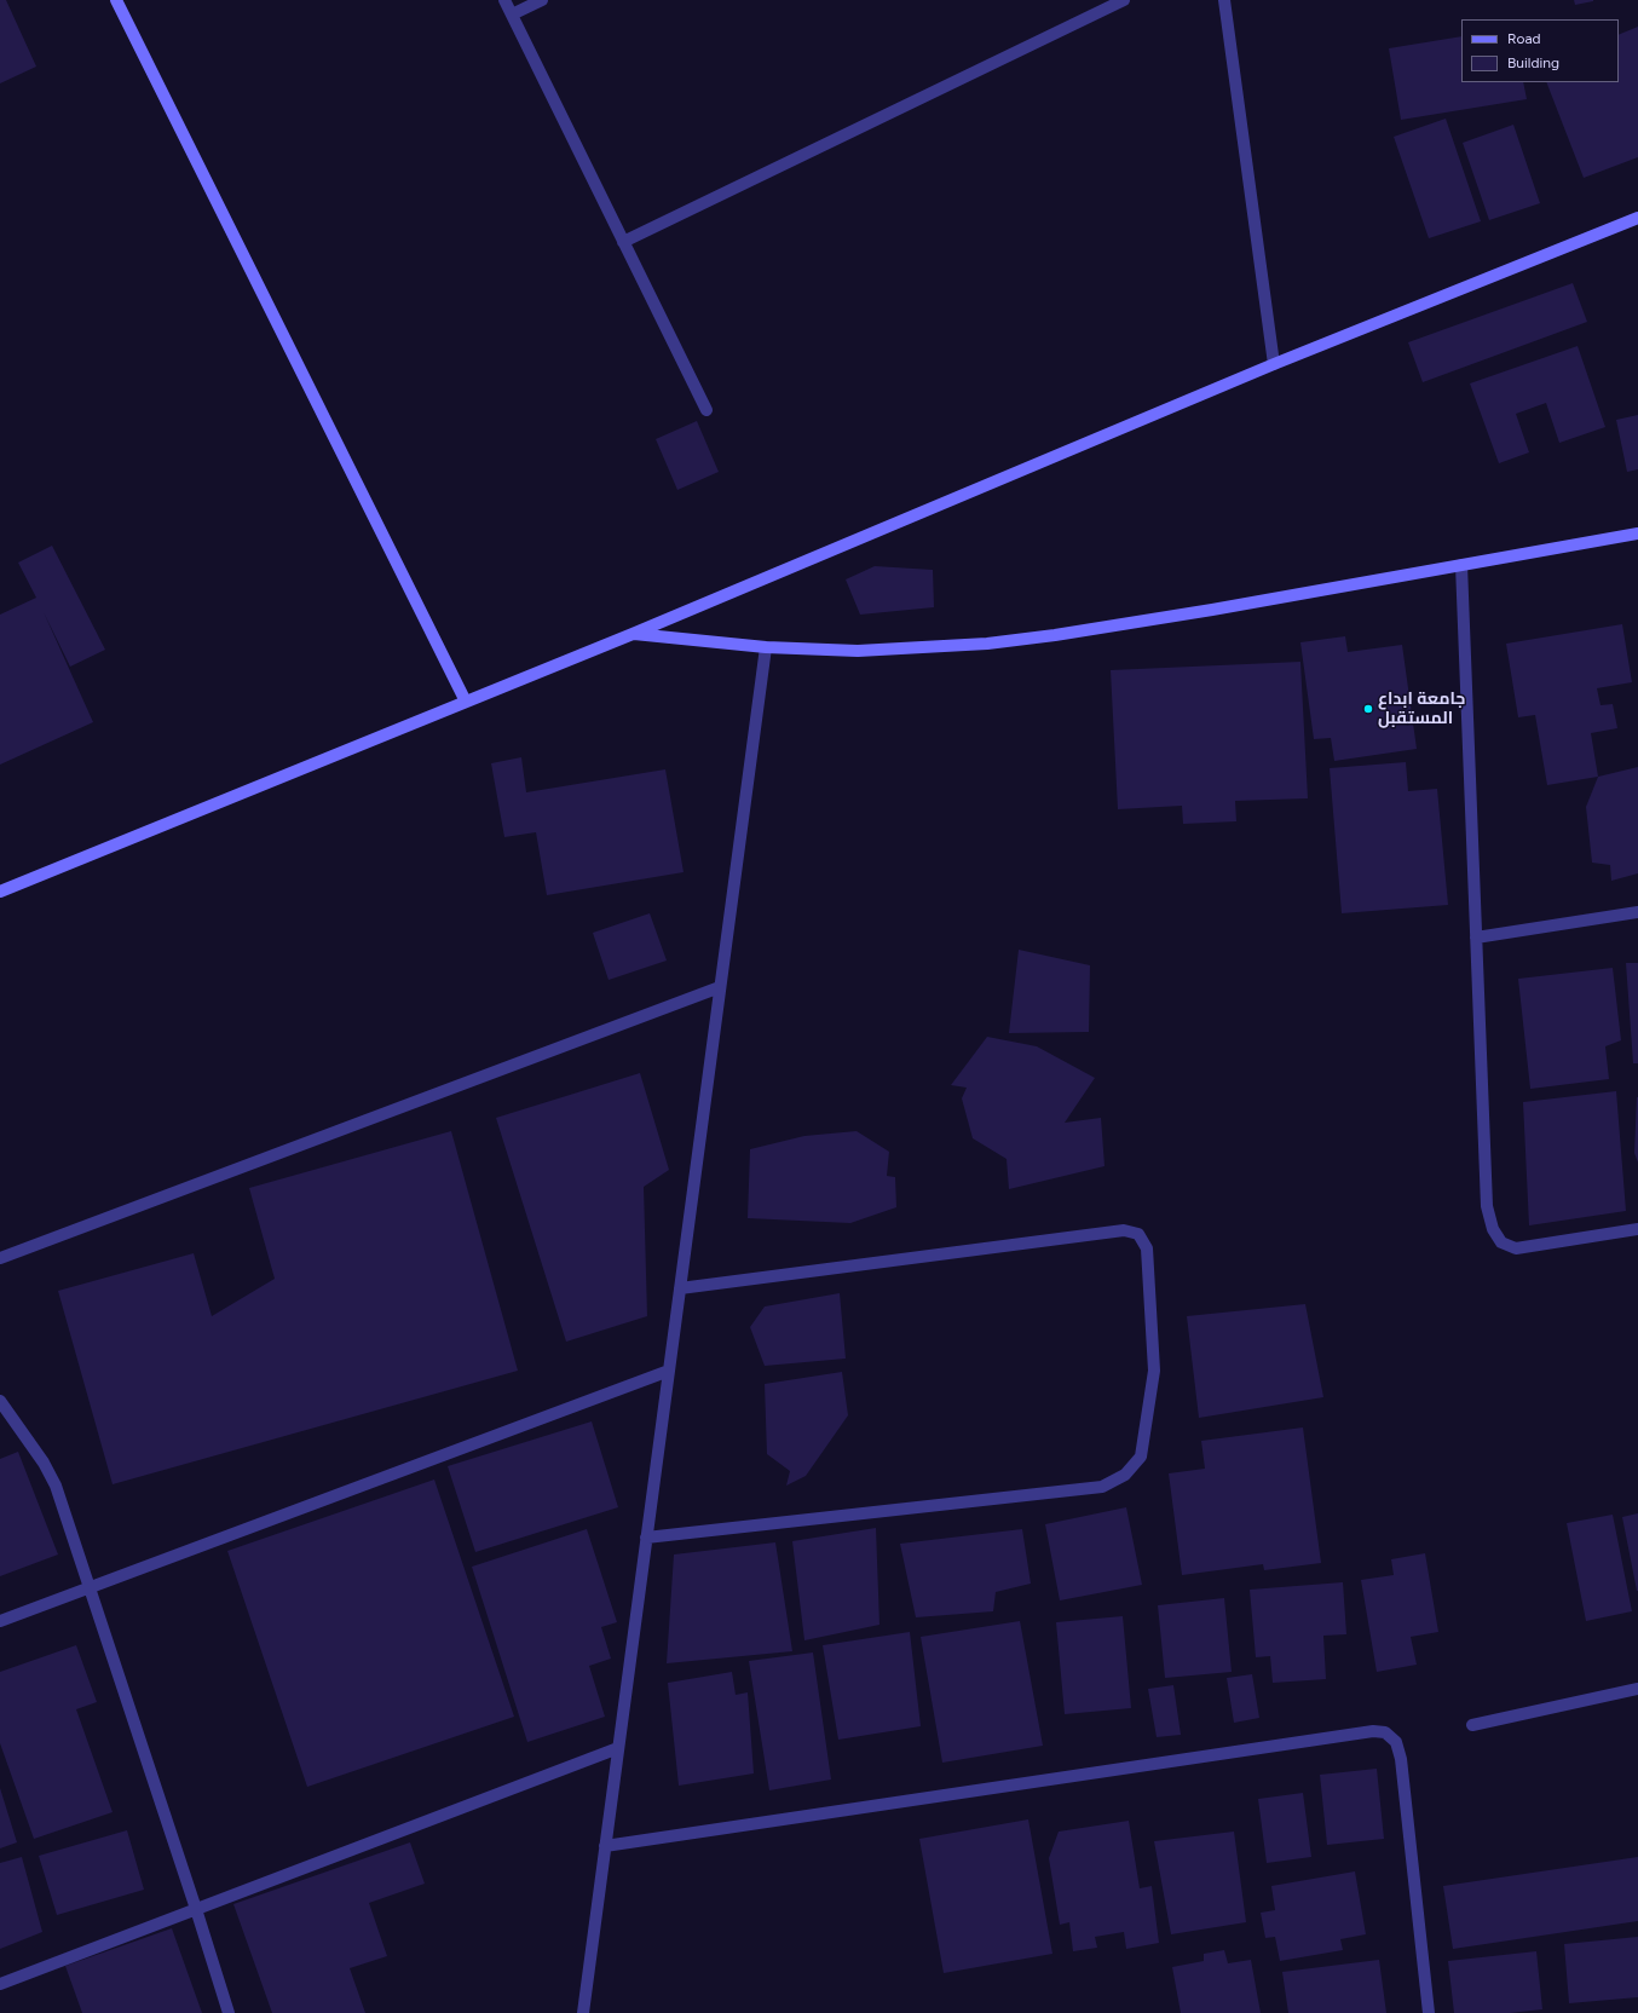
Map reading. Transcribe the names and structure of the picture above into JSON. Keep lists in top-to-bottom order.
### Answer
{
  "places": ["جامعة ابداع المستقبل"],
  "legend": ["Road", "Building"]
}
